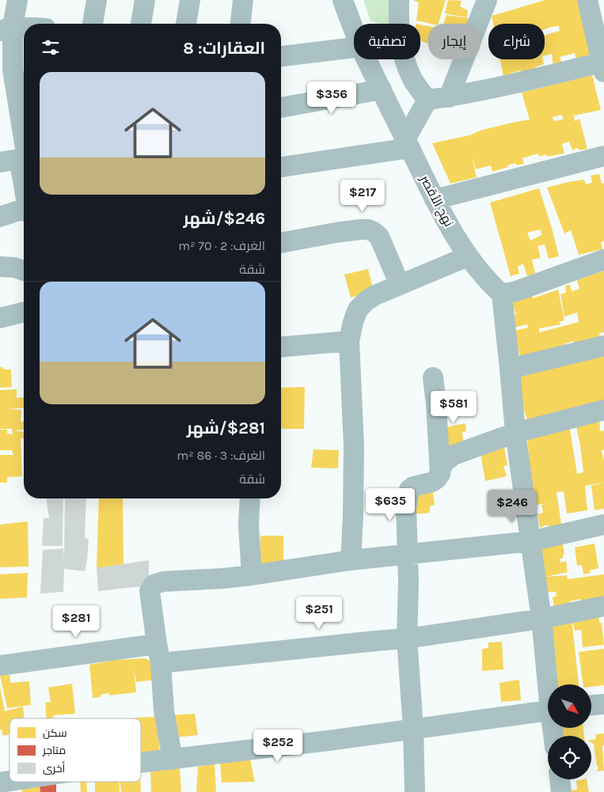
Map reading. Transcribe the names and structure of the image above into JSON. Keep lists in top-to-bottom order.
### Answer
{
  "streets": {
    "street": ["نهج الأقصر"]
  },
  "legend": ["سكن", "متاجر", "أخرى"],
  "north": "bottom right",
  "page": {
    "chip": ["شراء", "إيجار", "تصفية"],
    "heading": "العقارات: 8",
    "list": [
      {
        "name": "$246/شهر",
        "note": "الغرف: 2 · 70 m² · شقة"
      },
      {
        "name": "$281/شهر",
        "note": "الغرف: 3 · 86 m² · شقة"
      }
    ],
    "price": [
      "$356",
      "$217",
      "$581",
      "$635",
      "$246",
      "$251",
      "$281",
      "$252"
    ]
  }
}
